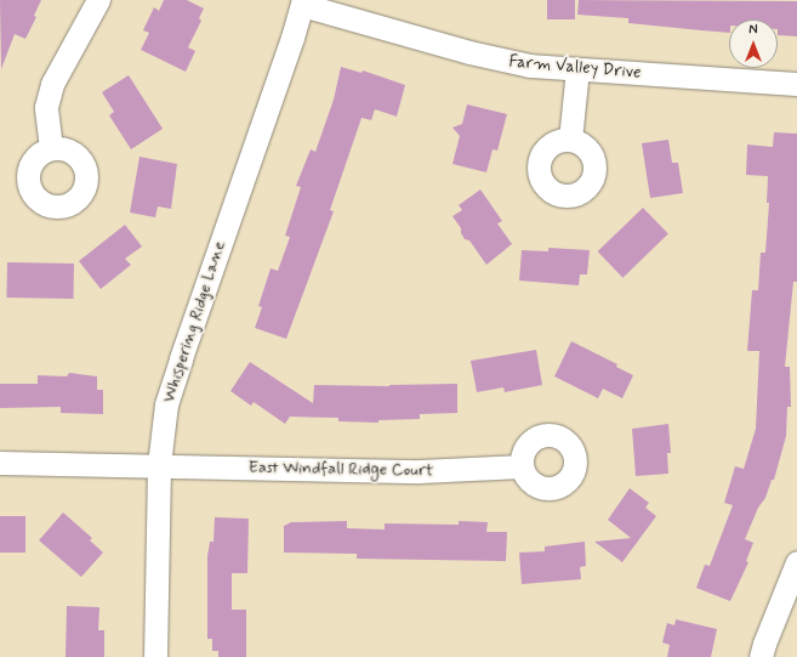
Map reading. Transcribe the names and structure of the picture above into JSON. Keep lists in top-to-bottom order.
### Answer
{
  "streets": {
    "street": ["Farm Valley Drive", "Whispering Ridge Lane", "East Windfall Ridge Court"]
  },
  "crossings": [
    ["Farm Valley Drive", "Whispering Ridge Lane"],
    ["Whispering Ridge Lane", "East Windfall Ridge Court"]
  ],
  "north": "top"
}
